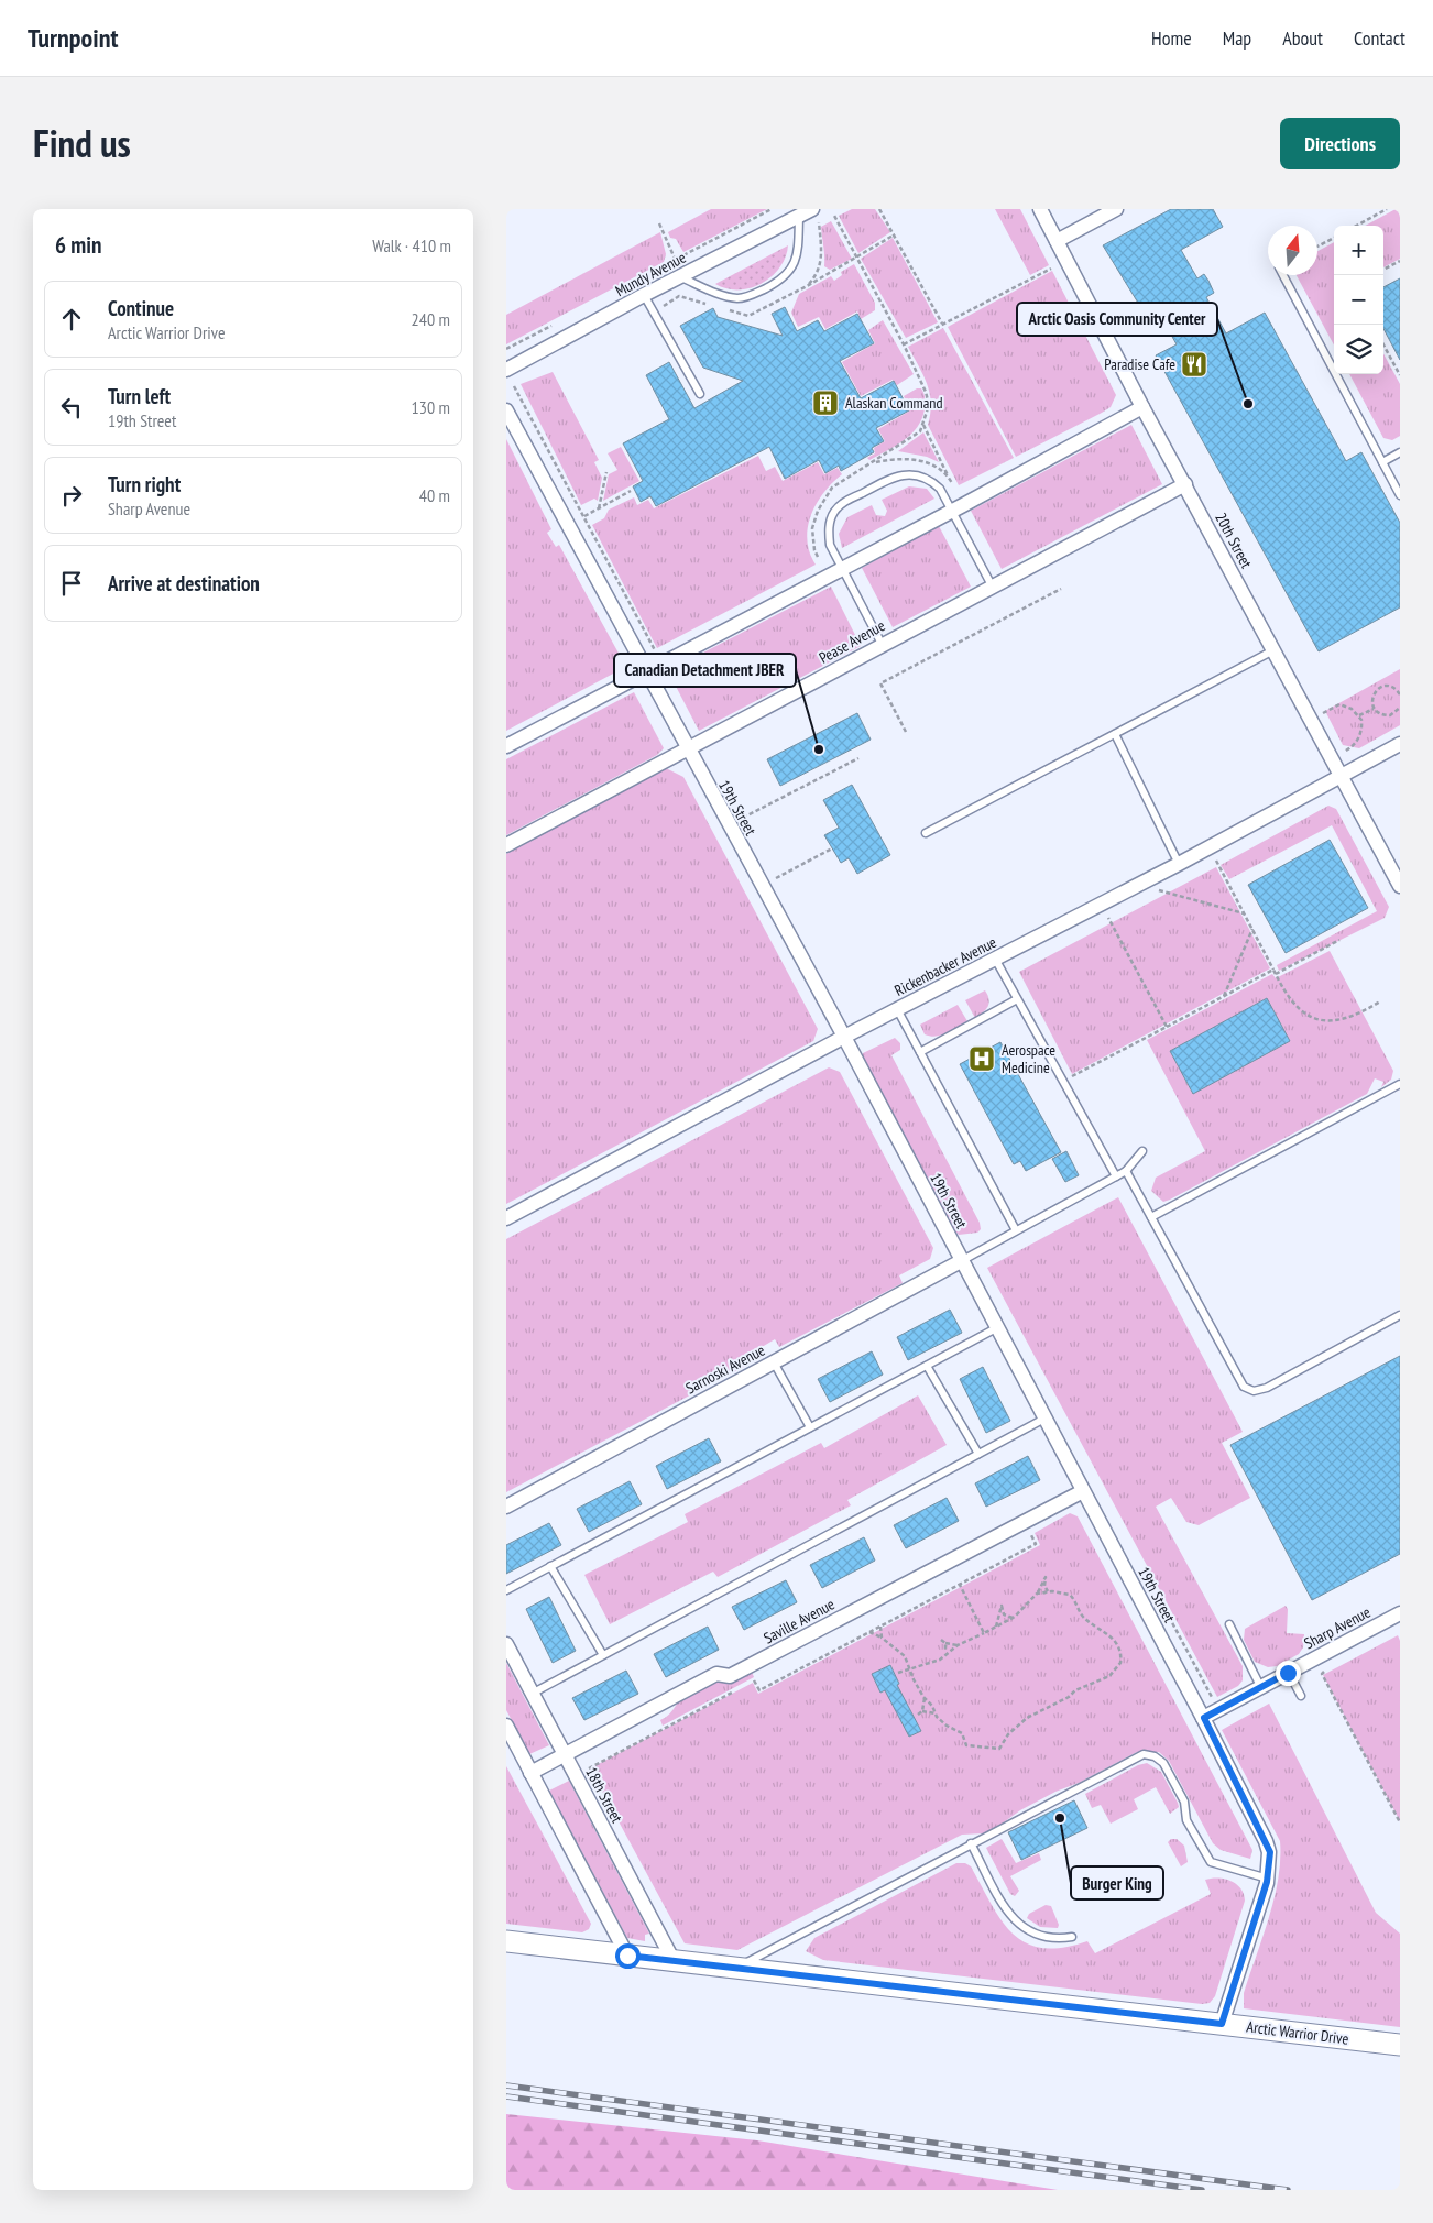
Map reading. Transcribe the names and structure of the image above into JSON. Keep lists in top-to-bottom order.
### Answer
{
  "streets": {
    "main road": ["Arctic Warrior Drive"],
    "street": [
      "Mundy Avenue",
      "20th Street",
      "Pease Avenue",
      "19th Street",
      "Rickenbacker Avenue",
      "Sarnoski Avenue",
      "Saville Avenue",
      "Sharp Avenue",
      "18th Street"
    ]
  },
  "crossings": [
    ["20th Street", "Pease Avenue"],
    ["20th Street", "Rickenbacker Avenue"],
    ["Pease Avenue", "19th Street"],
    ["19th Street", "Rickenbacker Avenue"],
    ["19th Street", "Sarnoski Avenue"],
    ["19th Street", "Saville Avenue"],
    ["19th Street", "Sharp Avenue"],
    ["19th Street", "Arctic Warrior Drive"],
    ["Saville Avenue", "18th Street"],
    ["18th Street", "Arctic Warrior Drive"]
  ],
  "places": {
    "restaurant": ["Paradise Cafe"],
    "building": ["Alaskan Command"],
    "other": ["Arctic Oasis Community Center", "Canadian Detachment JBER", "Burger King"],
    "hospital": ["Aerospace Medicine"]
  },
  "north": "top",
  "page": {
    "header": "Turnpoint",
    "nav": [
      "Home",
      "Map",
      "About",
      "Contact"
    ],
    "title": "Find us",
    "buttons": "Directions",
    "heading": ["6 min", "Walk · 410 m"],
    "map_buttons": ["+", "−"],
    "list": [
      ["Continue", "Arctic Warrior Drive", "240 m"],
      ["Turn left", "19th Street", "130 m"],
      ["Turn right", "Sharp Avenue", "40 m"],
      "Arrive at destination"
    ]
  }
}
